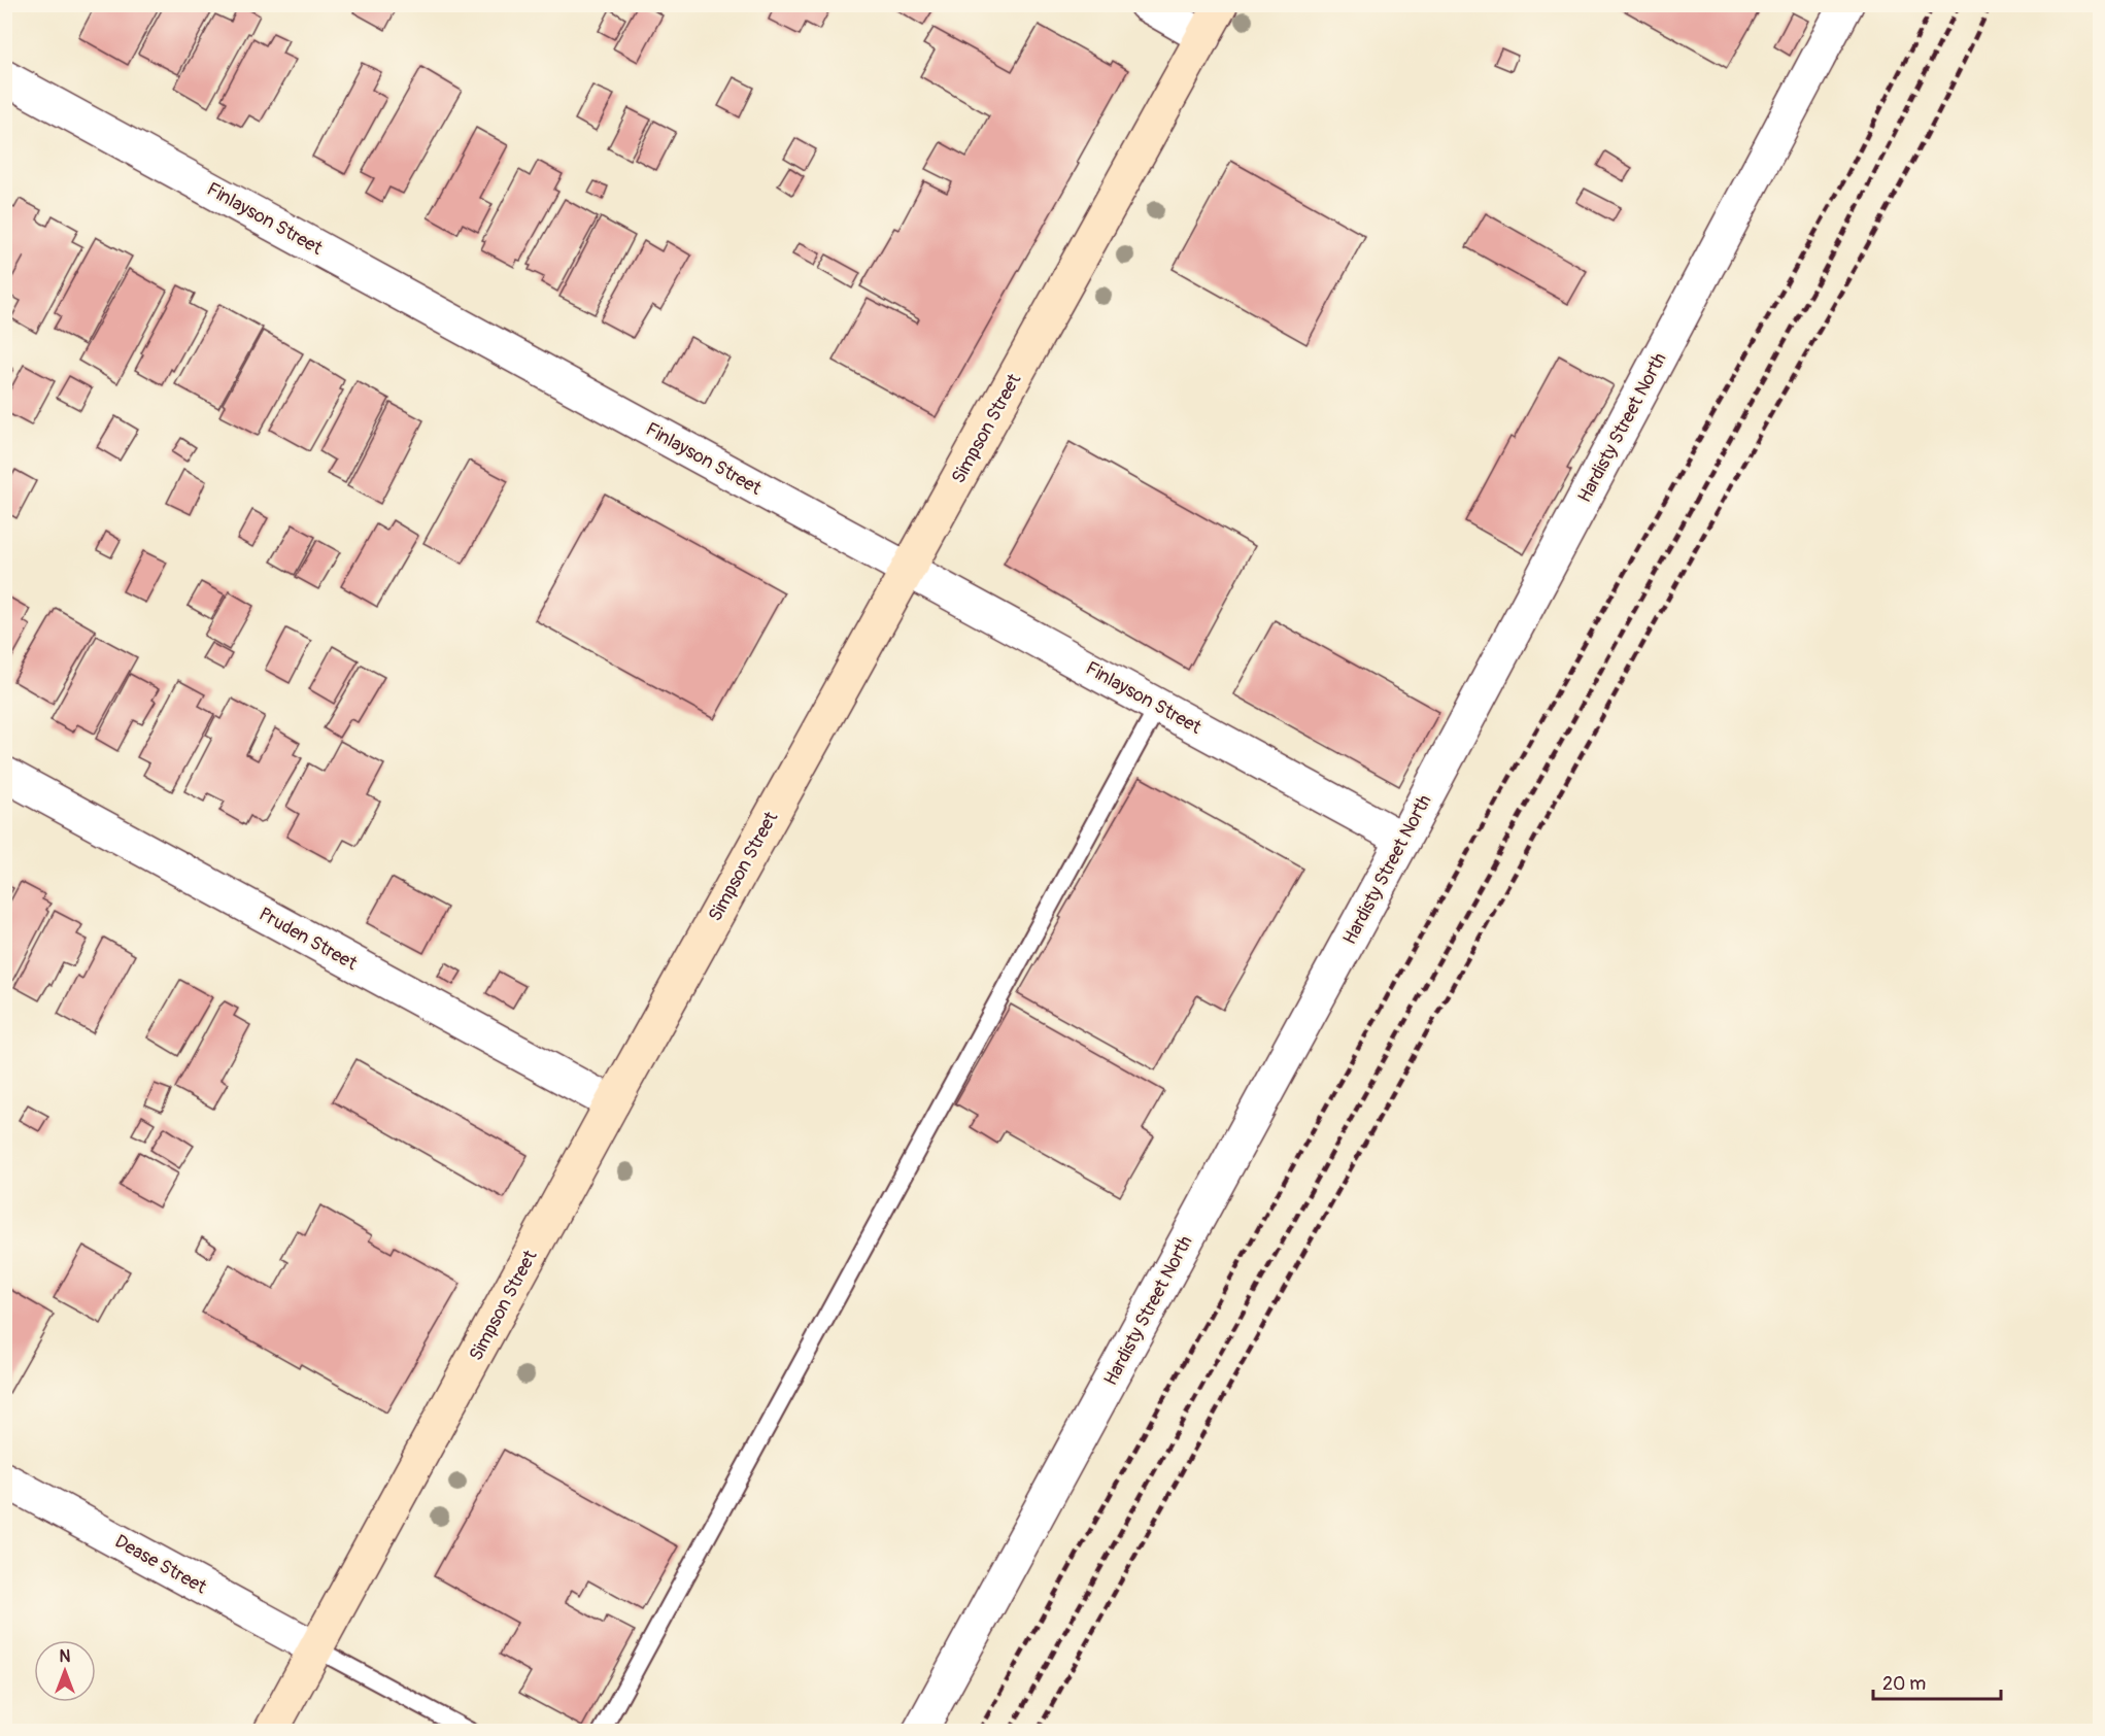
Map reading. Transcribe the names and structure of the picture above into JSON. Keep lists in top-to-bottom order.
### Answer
{
  "streets": {
    "main road": ["Simpson Street"],
    "street": [
      "Finlayson Street",
      "Hardisty Street North",
      "Pruden Street",
      "Dease Street"
    ]
  },
  "crossings": [
    ["Finlayson Street", "Hardisty Street North"],
    ["Finlayson Street", "Simpson Street"],
    ["Simpson Street", "Pruden Street"],
    ["Simpson Street", "Dease Street"]
  ],
  "scale_bar": "20 m",
  "north": "top"
}
